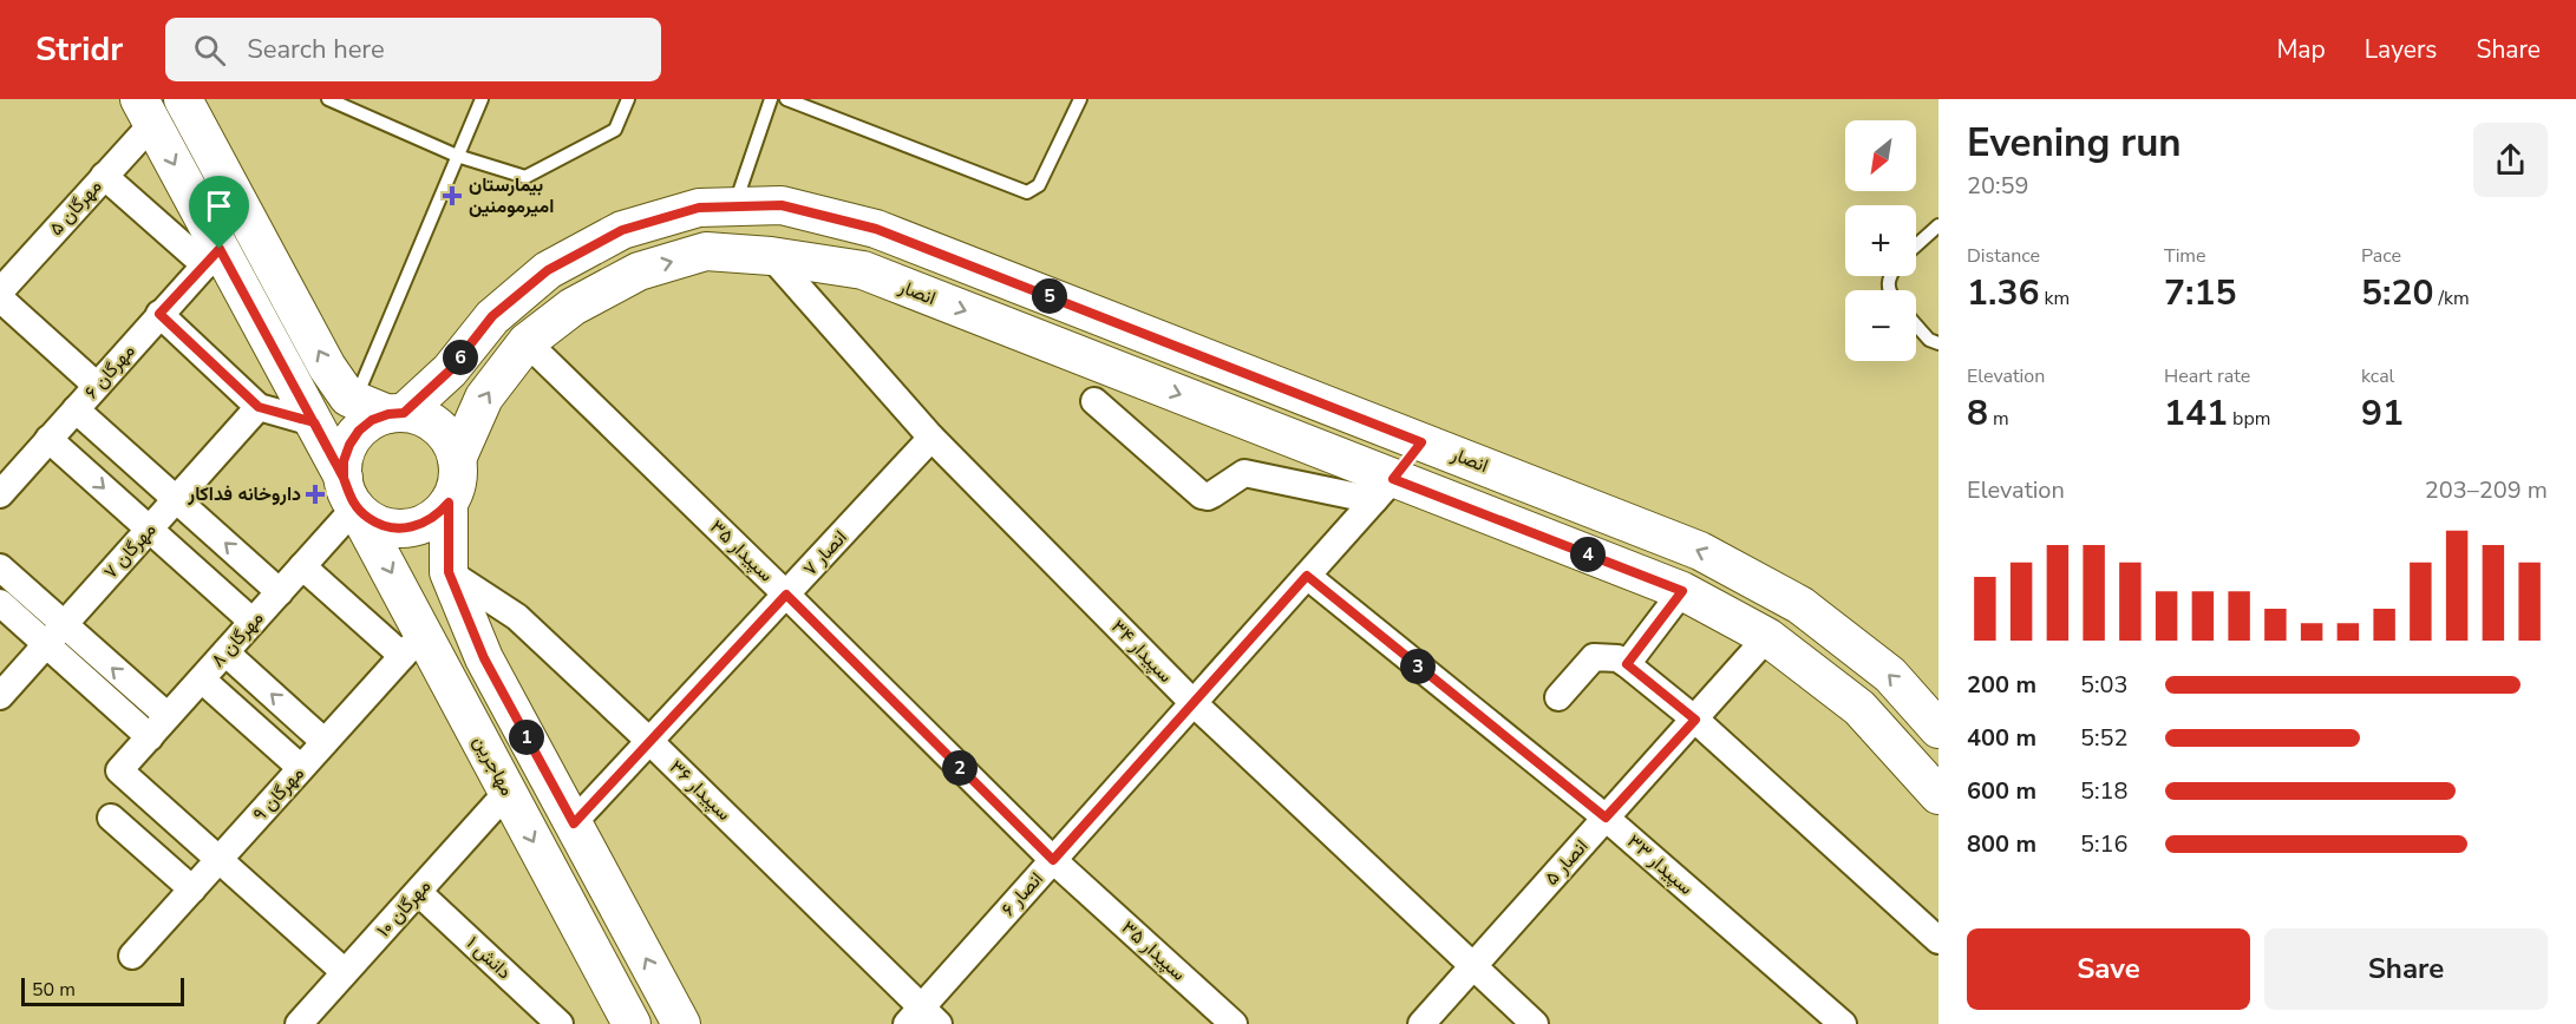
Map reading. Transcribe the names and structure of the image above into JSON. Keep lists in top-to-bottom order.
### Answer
{
  "streets": {
    "main road": ["انصار", "مهاجرین"],
    "street": [
      "مهرگان ۵",
      "مهرگان ۶",
      "مهرگان ۷",
      "سپیدار ۳۵",
      "انصار ۷",
      "مهرگان ۸",
      "سپیدار ۳۴",
      "سپیدار ۳۶",
      "مهرگان ۹",
      "انصار ۵",
      "سپیدار ۳۳",
      "انصار ۶",
      "مهرگان ۱۰",
      "دانش ۱"
    ]
  },
  "crossings": [
    ["مهرگان ۵", "مهاجرین"],
    ["انصار", "سپیدار ۳۵"],
    ["انصار", "مهرگان ۸"],
    ["انصار", "سپیدار ۳۴"],
    ["انصار", "مهاجرین"],
    ["انصار", "انصار ۵"],
    ["انصار", "انصار ۶"],
    ["مهرگان ۶", "مهاجرین"],
    ["سپیدار ۳۵", "انصار ۷"],
    ["سپیدار ۳۵", "انصار ۶"],
    ["انصار ۷", "سپیدار ۳۴"],
    ["انصار ۷", "سپیدار ۳۶"],
    ["مهرگان ۸", "مهاجرین"],
    ["مهرگان ۸", "مهرگان ۹"],
    ["سپیدار ۳۴", "انصار ۵"],
    ["سپیدار ۳۴", "انصار ۶"],
    ["مهاجرین", "مهرگان ۹"],
    ["مهاجرین", "مهرگان ۱۰"],
    ["سپیدار ۳۶", "انصار ۶"],
    ["انصار ۵", "سپیدار ۳۳"],
    ["سپیدار ۳۳", "انصار ۶"],
    ["مهرگان ۱۰", "دانش ۱"]
  ],
  "places": {
    "health": ["بیمارستان امیرمومنین", "داروخانه فداکار"]
  },
  "scale_bar": "50 m",
  "north": "bottom left",
  "page": {
    "header": "Stridr",
    "search": "Search here",
    "nav": ["Map", "Layers", "Share"],
    "heading": ["Evening run", "20:59"],
    "map_buttons": ["+", "−"],
    "stats": [
      ["Distance", "1.36 km"],
      ["Time", "7:15"],
      ["Pace", "5:20 /km"],
      ["Elevation", "8 m"],
      ["Heart rate", "141 bpm"],
      ["kcal", "91"]
    ],
    "pins": [
      "5",
      "6",
      "4",
      "3",
      "1",
      "2"
    ],
    "chart": ["Elevation", "203–209 m"],
    "list": [
      {
        "name": "200 m",
        "note": "5:03"
      },
      {
        "name": "400 m",
        "note": "5:52"
      },
      {
        "name": "600 m",
        "note": "5:18"
      },
      {
        "name": "800 m",
        "note": "5:16"
      }
    ],
    "buttons": ["Save", "Share"],
    "scale": "50 m"
  }
}
